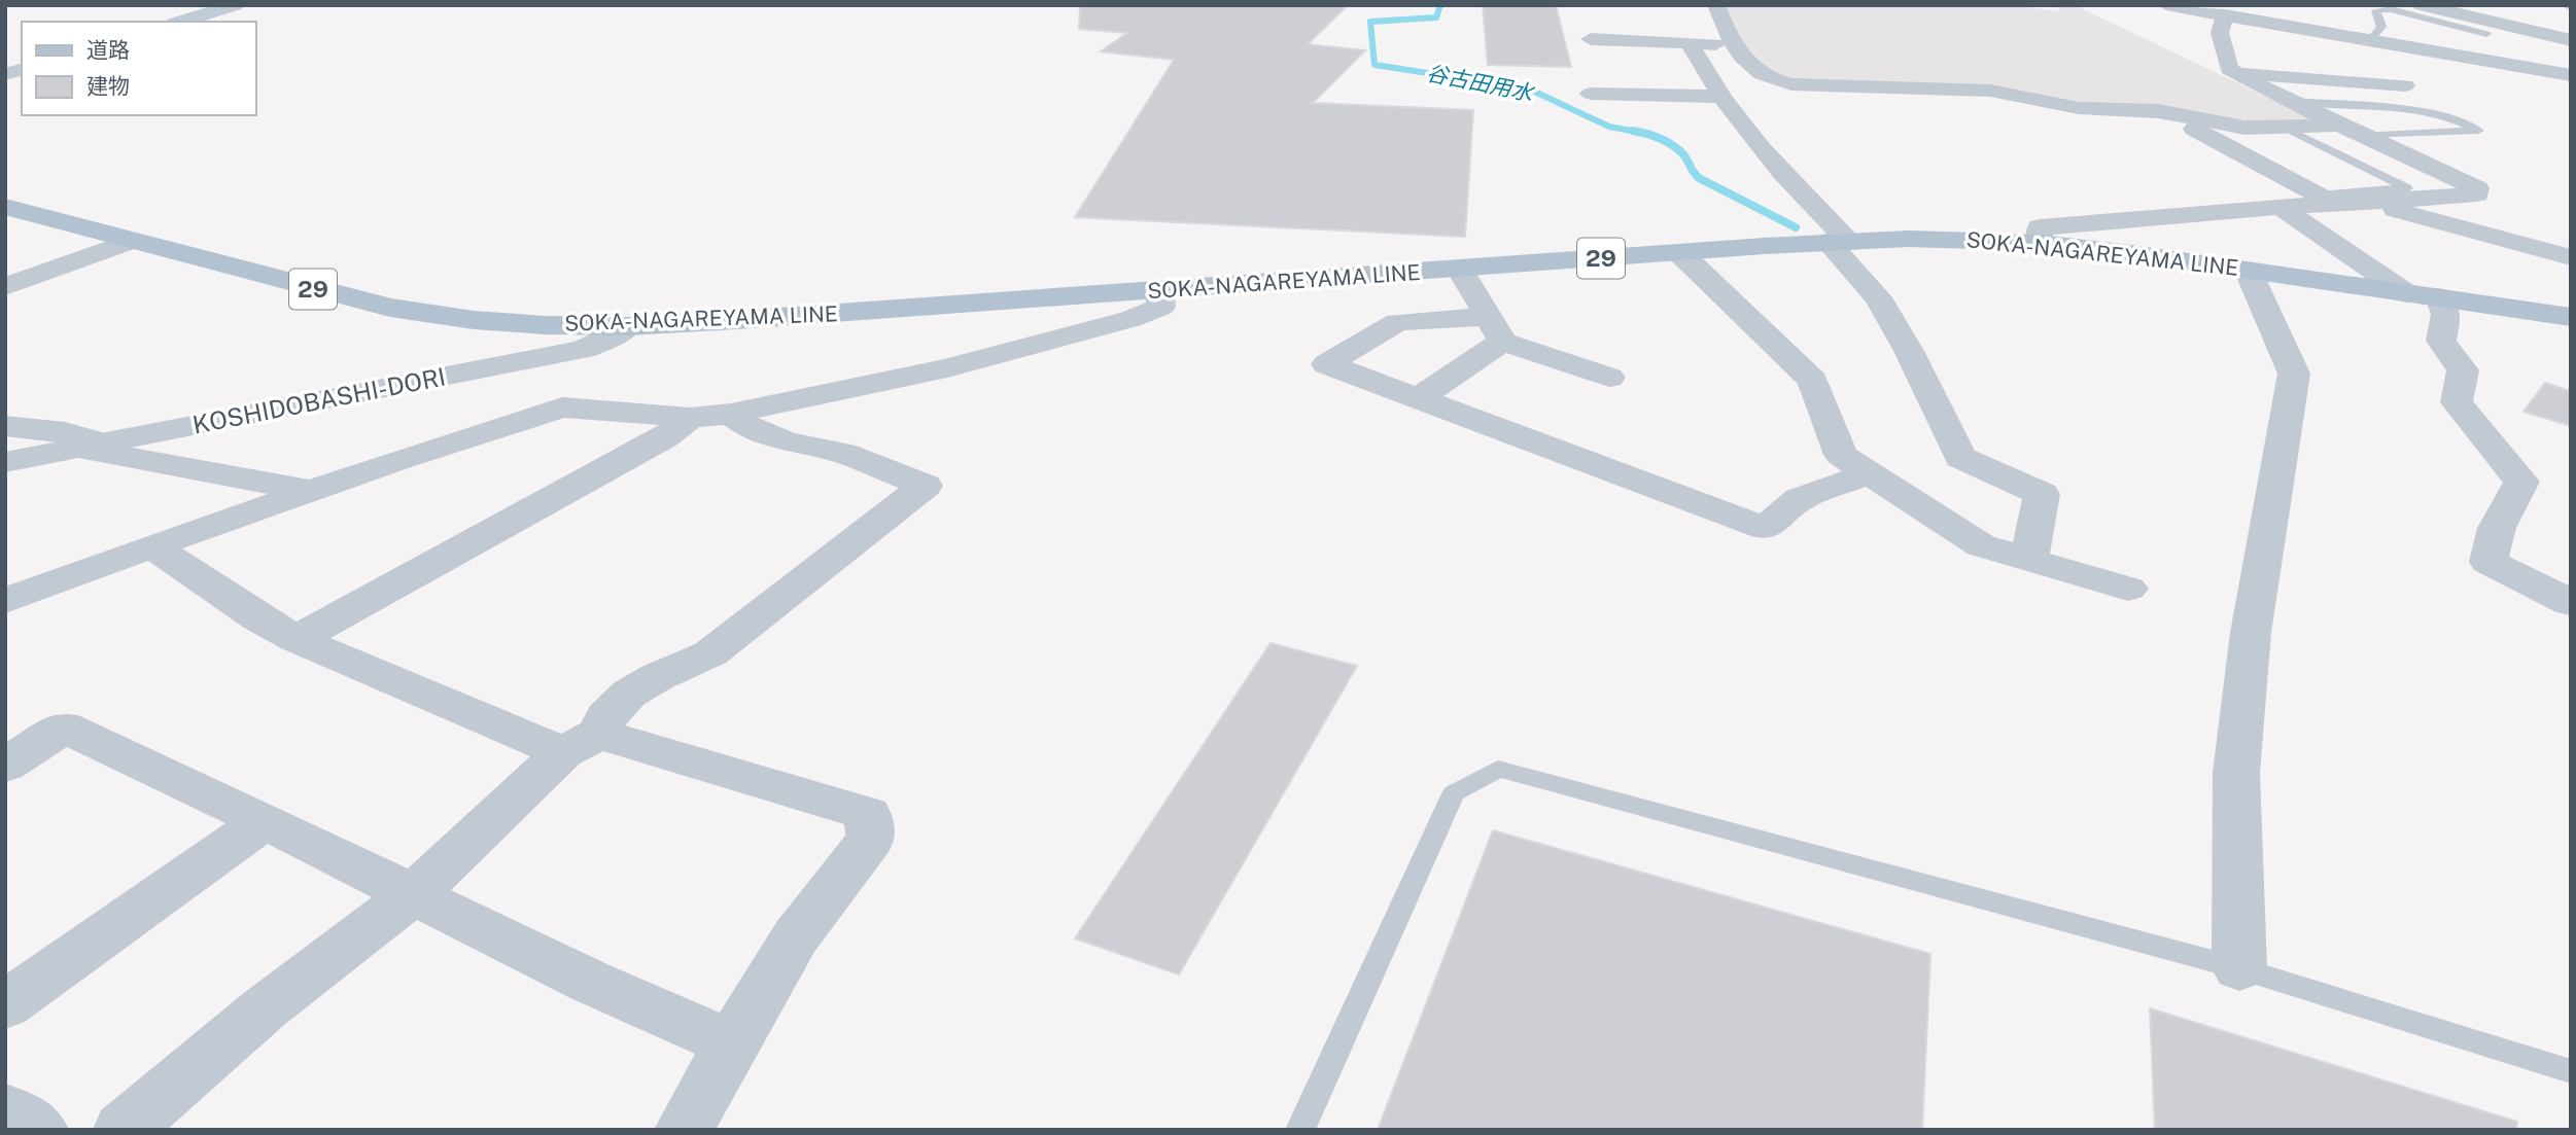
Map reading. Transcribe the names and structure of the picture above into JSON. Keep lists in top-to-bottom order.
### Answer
{
  "streets": {
    "main road": ["SOKA-NAGAREYAMA LINE", "29"],
    "street": ["KOSHIDOBASHI-DORI"]
  },
  "crossings": [
    ["SOKA-NAGAREYAMA LINE", "KOSHIDOBASHI-DORI"]
  ],
  "water": ["谷古田用水"],
  "legend": ["道路", "建物"]
}
